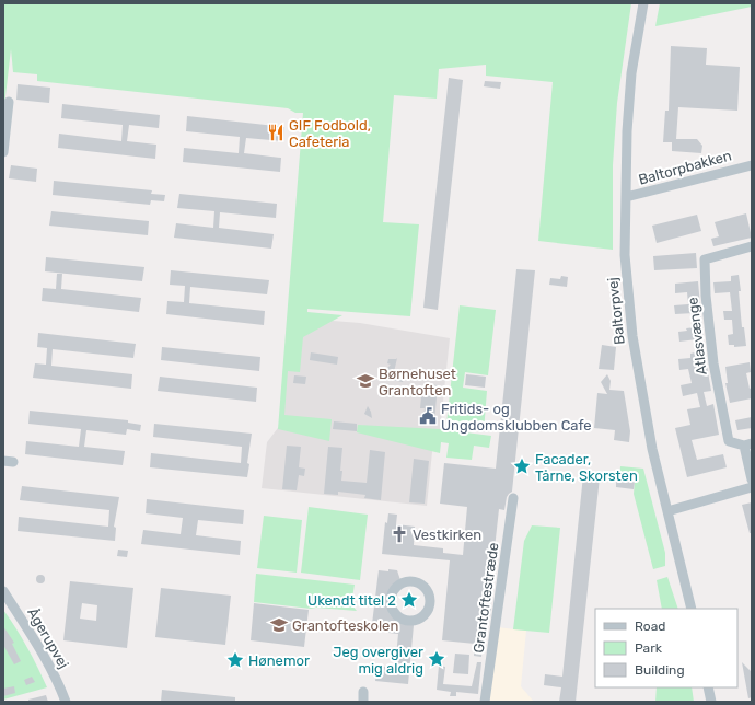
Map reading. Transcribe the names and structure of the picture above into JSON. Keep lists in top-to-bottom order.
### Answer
{
  "streets": {
    "street": [
      "Baltorpbakken",
      "Baltorpvej",
      "Atlasvænge",
      "Grantoftestræde",
      "Ågerupvej"
    ]
  },
  "crossings": [
    ["Baltorpbakken", "Baltorpvej"]
  ],
  "places": {
    "restaurant": ["GIF Fodbold, Cafeteria"],
    "school or university": ["Børnehuset Grantoften", "Grantofteskolen"],
    "public building": ["Fritids- og Ungdomsklubben Cafe"],
    "place": [
      "Facader, Tårne, Skorsten",
      "Ukendt titel 2",
      "Jeg overgiver mig aldrig",
      "Hønemor"
    ],
    "church": ["Vestkirken"]
  },
  "legend": ["Road", "Park", "Building"]
}
